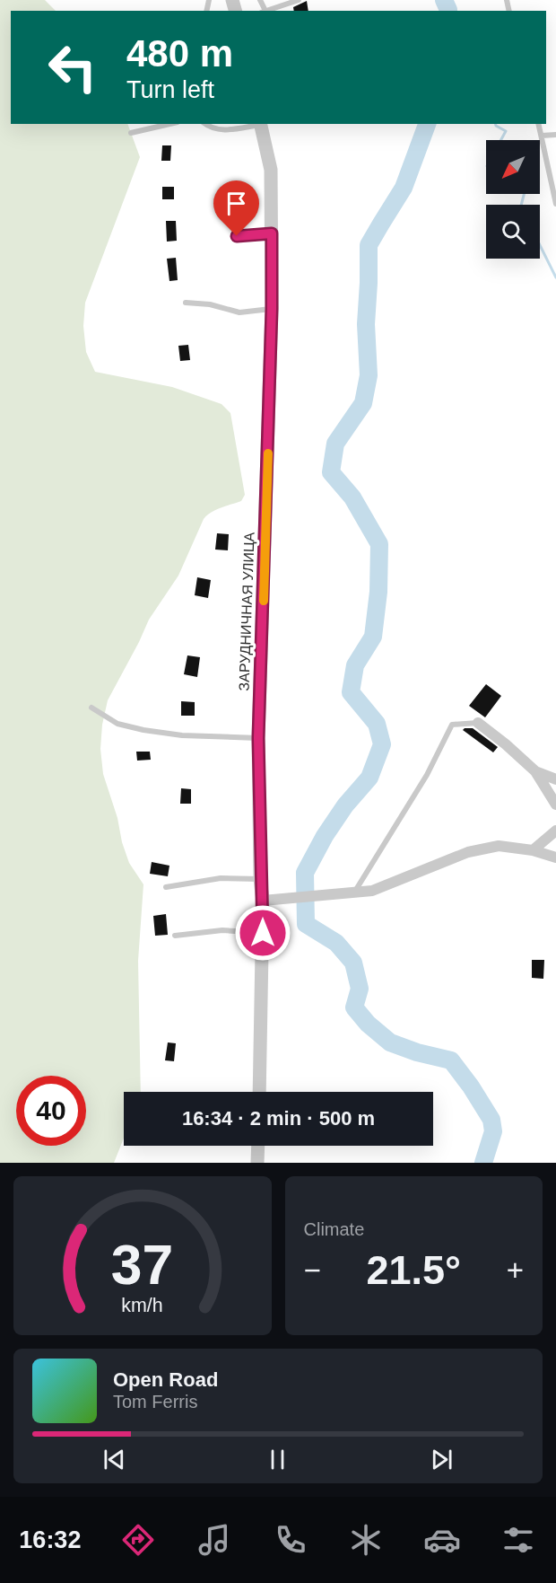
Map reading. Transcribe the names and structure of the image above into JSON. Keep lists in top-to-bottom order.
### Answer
{
  "streets": {
    "street": ["ЗАРУДНИЧНАЯ УЛИЦА"]
  },
  "north": "bottom left",
  "page": {
    "turn": ["480 m", "Turn left"],
    "limit": "40",
    "trip": "16:34 · 2 min · 500 m",
    "tile": "Climate",
    "heat": ["−", "21.5°", "+"],
    "song": ["Open Road", "Tom Ferris"],
    "tabs": "16:32",
    "gauge": ["37", "km/h"]
  }
}
